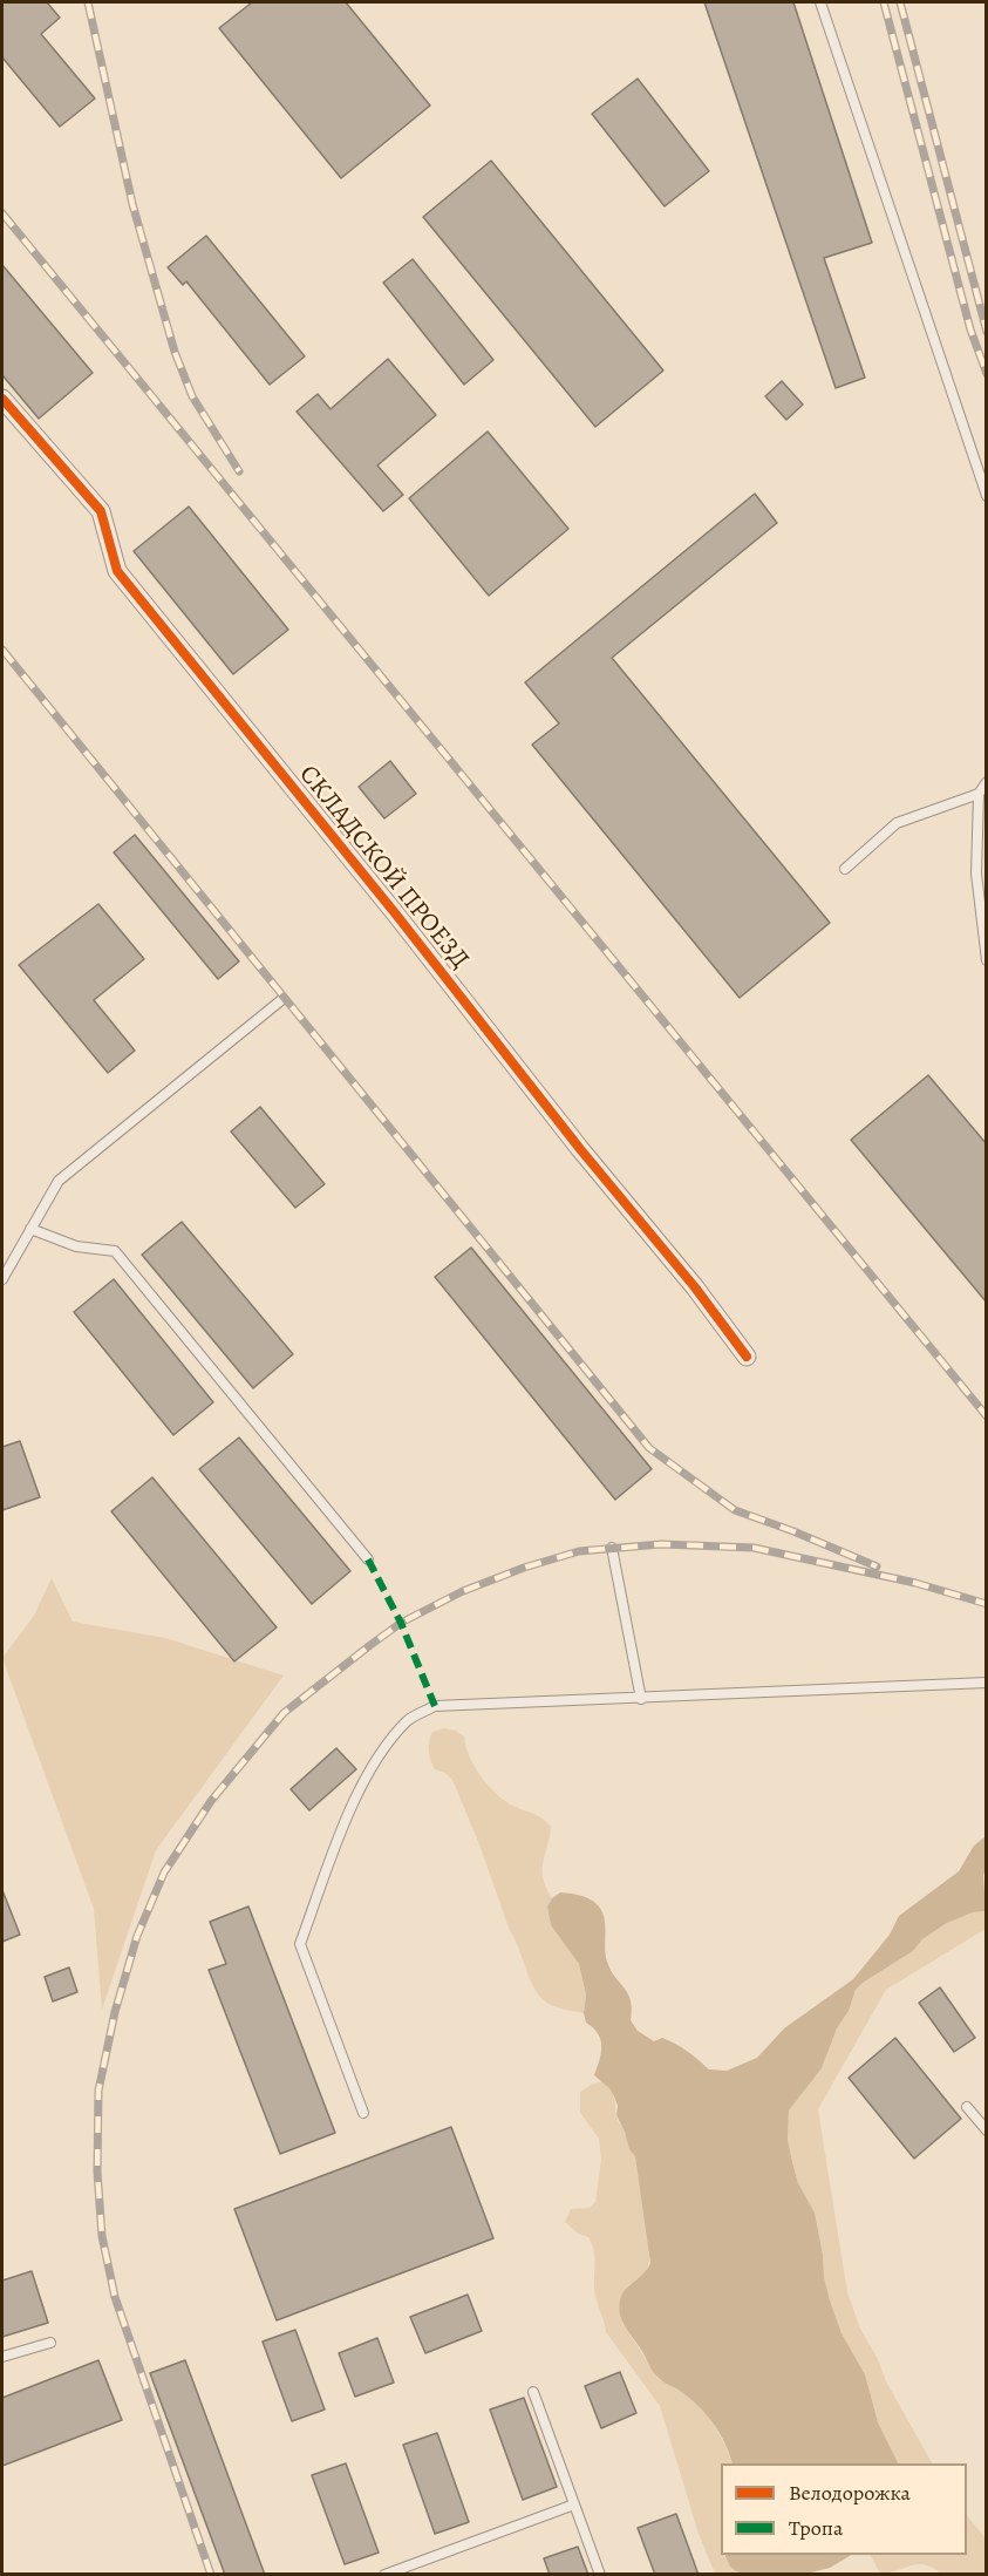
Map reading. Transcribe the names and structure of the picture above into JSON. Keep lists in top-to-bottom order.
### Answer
{
  "streets": {
    "street": ["СКЛАДСКОЙ ПРОЕЗД"]
  },
  "legend": ["Велодорожка", "Тропа"]
}
